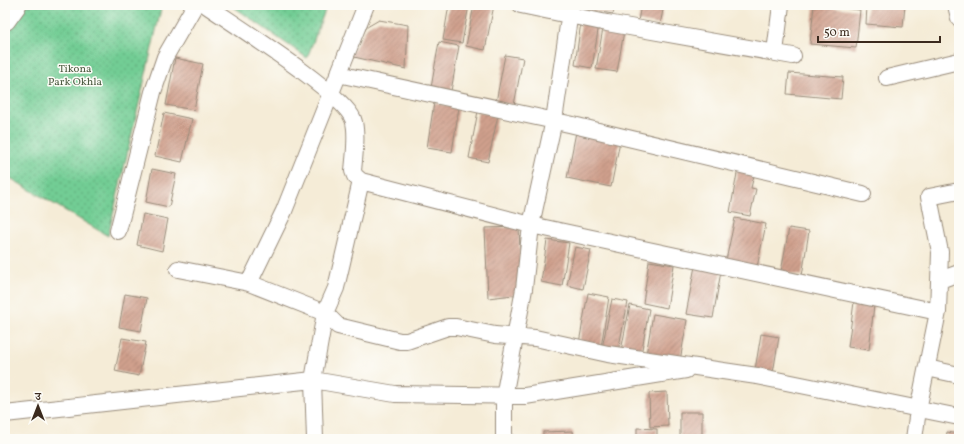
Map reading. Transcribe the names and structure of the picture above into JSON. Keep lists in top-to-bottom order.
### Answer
{
  "parks": ["Tikona Park Okhla"],
  "scale_bar": "50 m",
  "north": "top"
}
